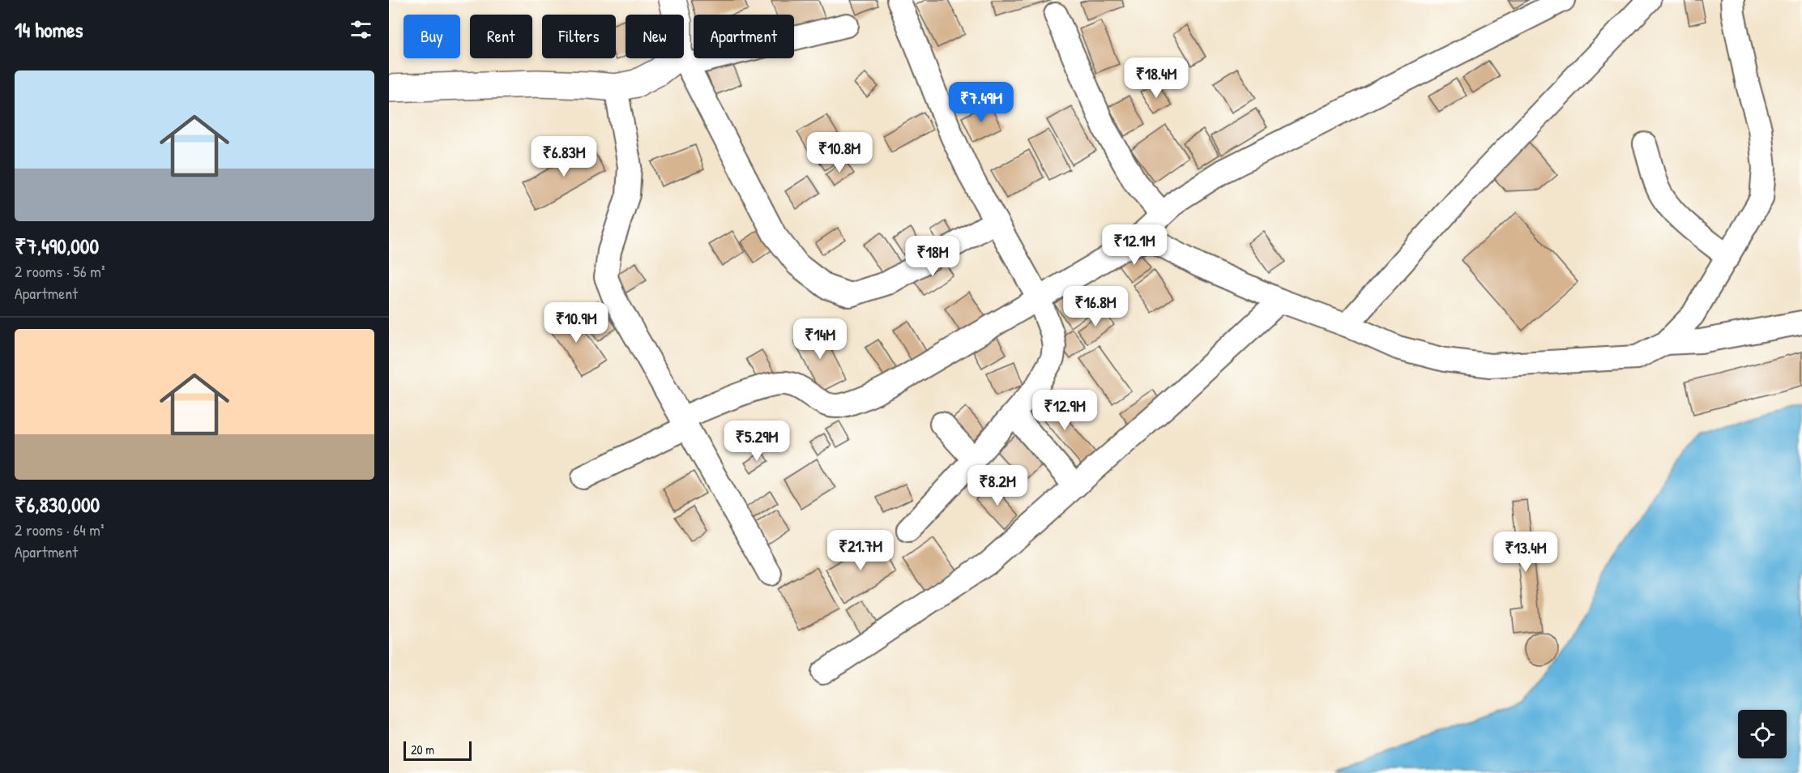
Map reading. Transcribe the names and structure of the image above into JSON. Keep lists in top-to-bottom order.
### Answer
{
  "scale_bar": "20 m",
  "page": {
    "heading": "14 homes",
    "chip": [
      "Buy",
      "Rent",
      "Filters",
      "New",
      "Apartment"
    ],
    "price": [
      "₹18.4M",
      "₹7.49M",
      "₹10.8M",
      "₹6.83M",
      "₹12.1M",
      "₹18M",
      "₹16.8M",
      "₹10.9M",
      "₹14M",
      "₹12.9M",
      "₹5.29M",
      "₹8.2M",
      "₹21.7M",
      "₹13.4M"
    ],
    "list": [
      {
        "name": "₹7,490,000",
        "note": "2 rooms · 56 m² · Apartment"
      },
      {
        "name": "₹6,830,000",
        "note": "2 rooms · 64 m² · Apartment"
      }
    ],
    "scale": "20 m"
  }
}
